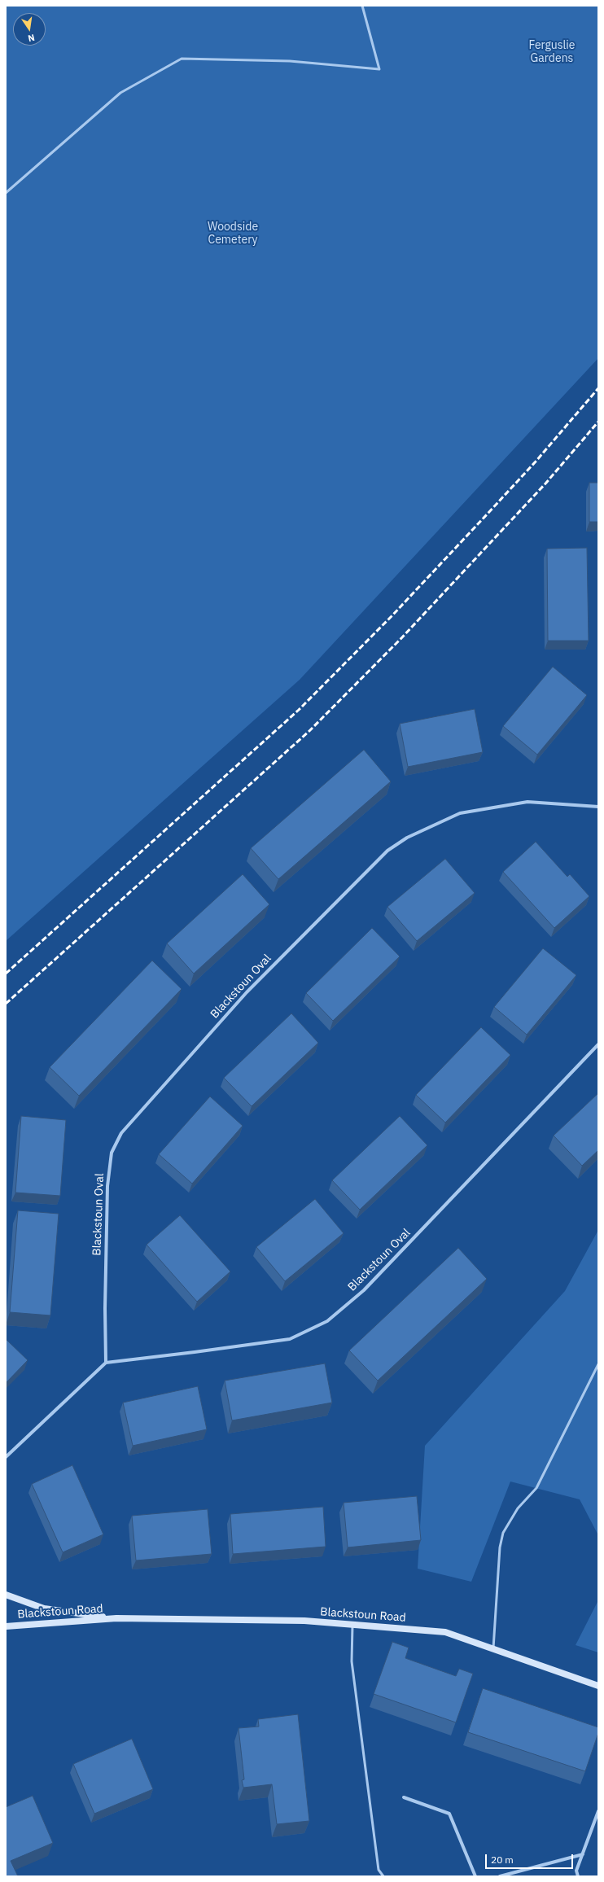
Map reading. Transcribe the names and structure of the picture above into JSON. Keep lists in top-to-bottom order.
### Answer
{
  "streets": {
    "street": ["Blackstoun Oval", "Blackstoun Road"]
  },
  "parks": ["Ferguslie Gardens", "Woodside Cemetery"],
  "scale_bar": "20 m",
  "north": "bottom"
}
